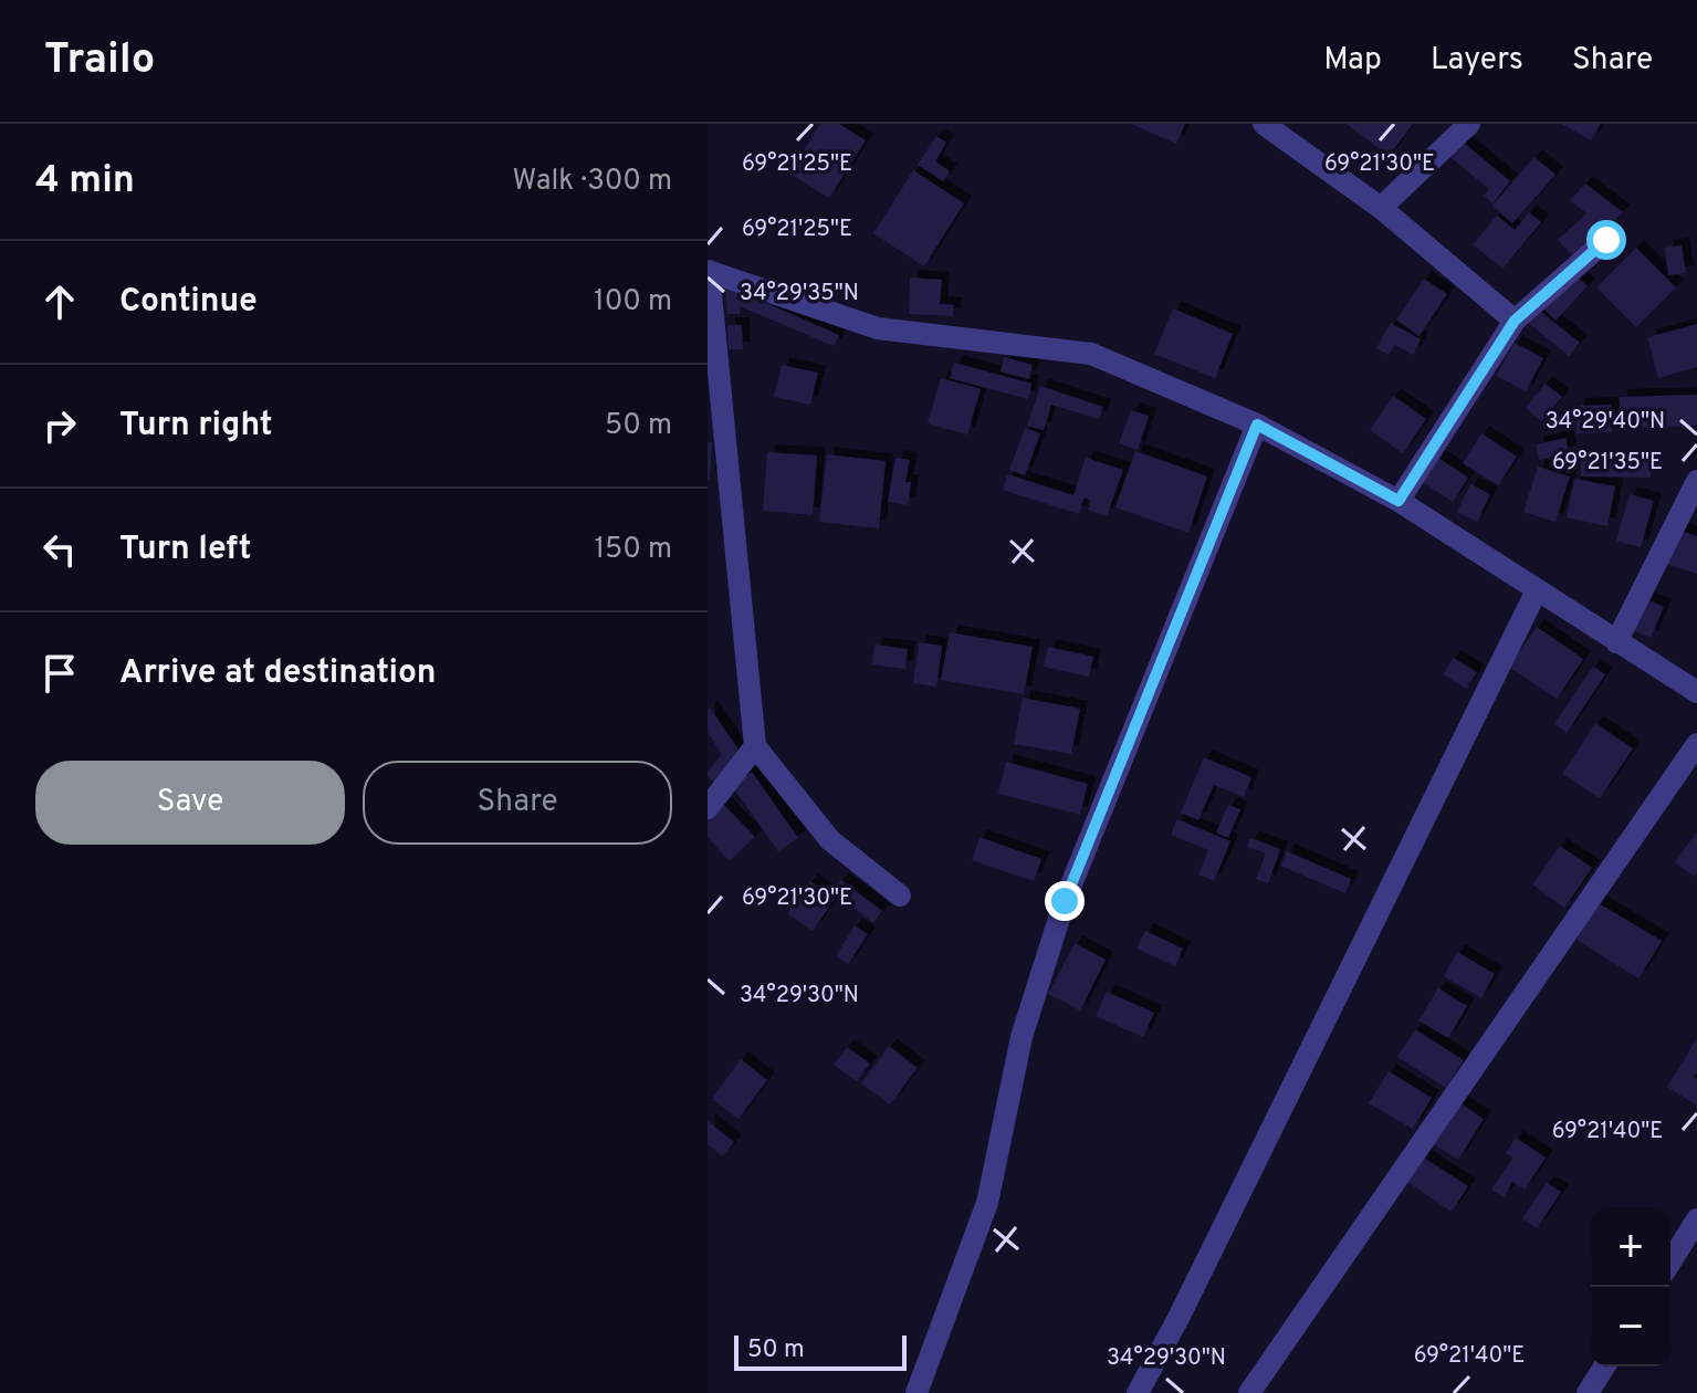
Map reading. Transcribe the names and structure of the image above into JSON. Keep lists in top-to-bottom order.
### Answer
{
  "scale_bar": "50 m",
  "page": {
    "header": "Trailo",
    "nav": ["Map", "Layers", "Share"],
    "heading": ["4 min", "Walk · 300 m"],
    "list": [
      ["Continue", "100 m"],
      ["Turn right", "50 m"],
      ["Turn left", "150 m"],
      "Arrive at destination"
    ],
    "buttons": ["Save", "Share"],
    "map_buttons": ["+", "−"],
    "scale": "50 m"
  },
  "coordinates": [
    "69°21'25\"E",
    "69°21'30\"E",
    "34°29'35\"N",
    "34°29'40\"N",
    "69°21'35\"E",
    "34°29'30\"N",
    "69°21'40\"E"
  ]
}
